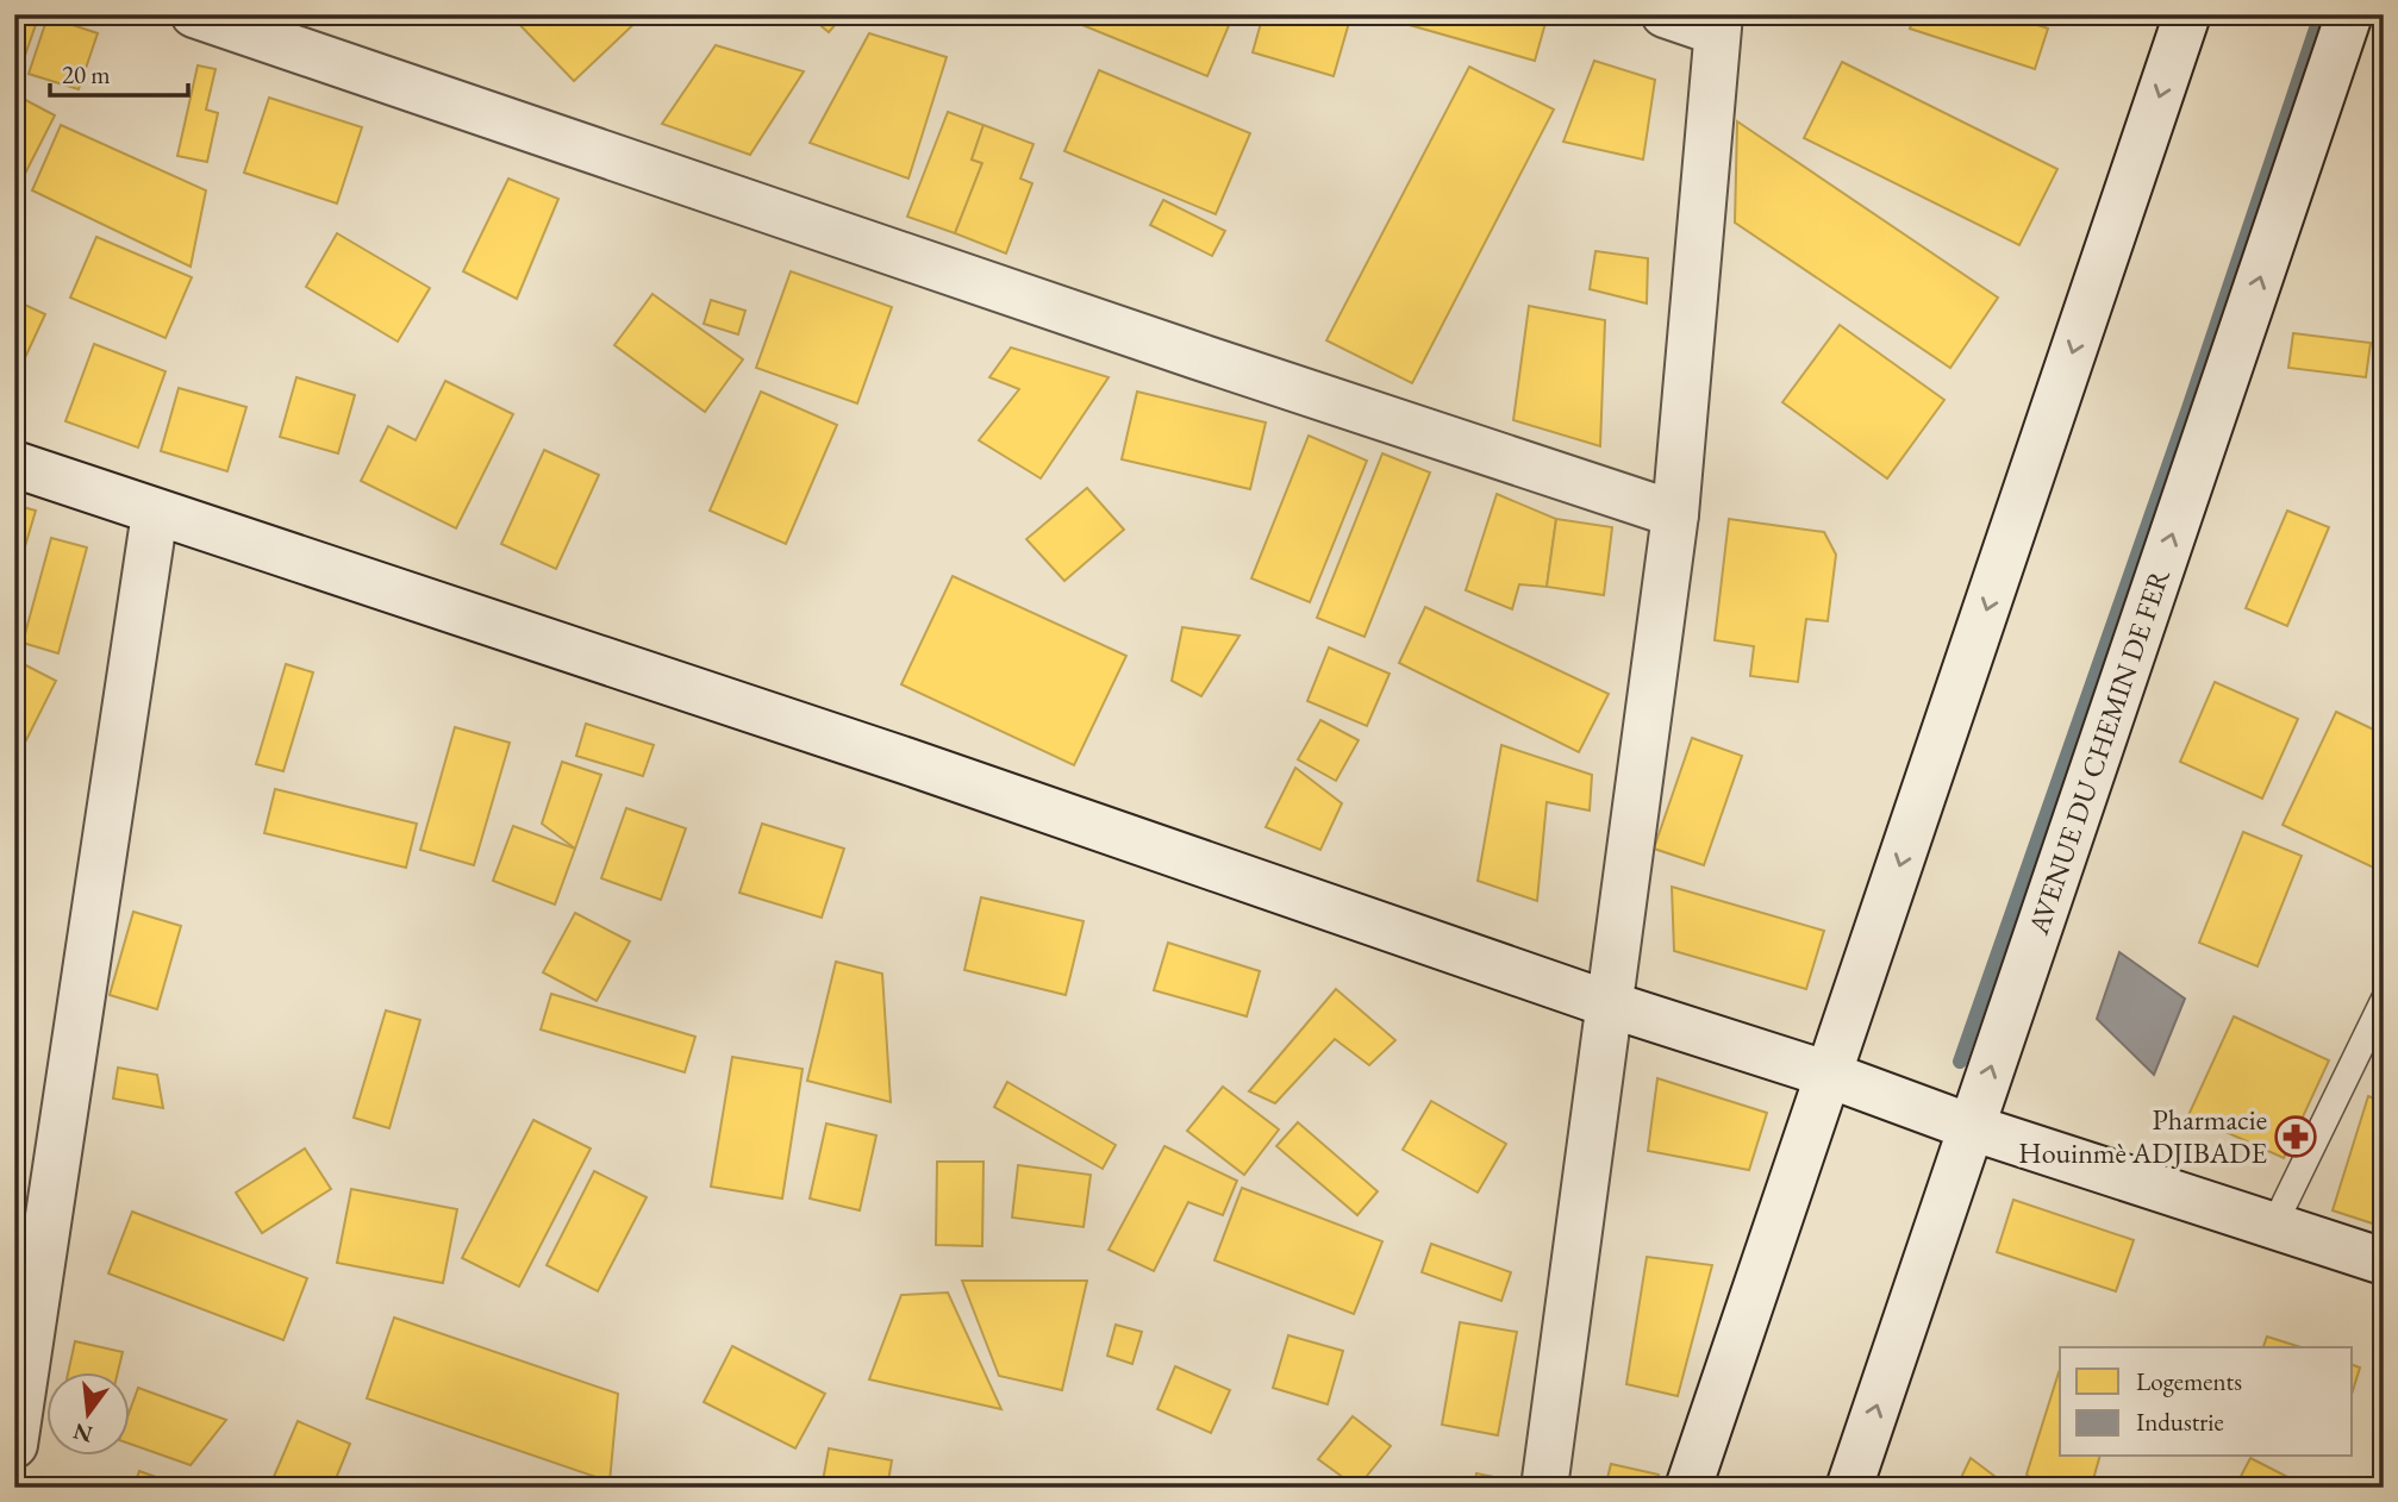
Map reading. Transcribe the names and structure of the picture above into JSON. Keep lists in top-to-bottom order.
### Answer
{
  "streets": {
    "main road": ["AVENUE DU CHEMIN DE FER"]
  },
  "places": {
    "pharmacy": ["Pharmacie Houinmè ADJIBADE"]
  },
  "legend": ["Logements", "Industrie"],
  "scale_bar": "20 m",
  "north": "bottom"
}
